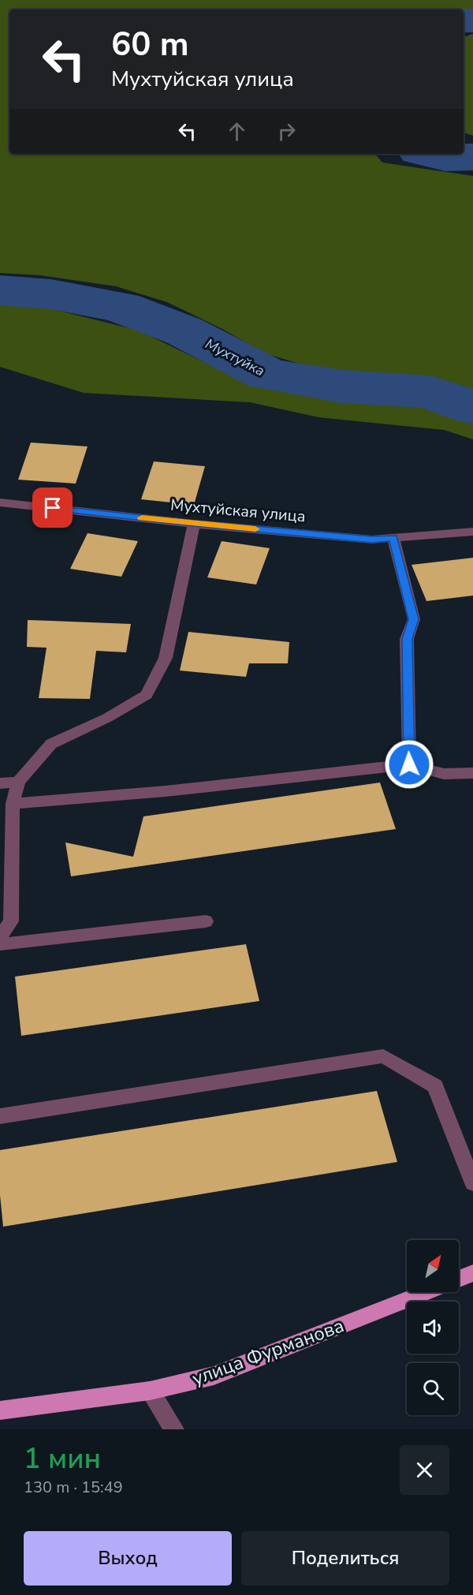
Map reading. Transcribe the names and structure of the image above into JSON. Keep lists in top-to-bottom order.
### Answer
{
  "streets": {
    "main road": ["улица Фурманова"],
    "street": ["Мухтуйская улица"]
  },
  "water": ["Мухтуйка"],
  "north": "top right",
  "page": {
    "turn": ["60 m", "Мухтуйская улица"],
    "heading": ["1 мин", "130 m · 15:49"],
    "buttons": ["Выход", "Поделиться"]
  }
}
